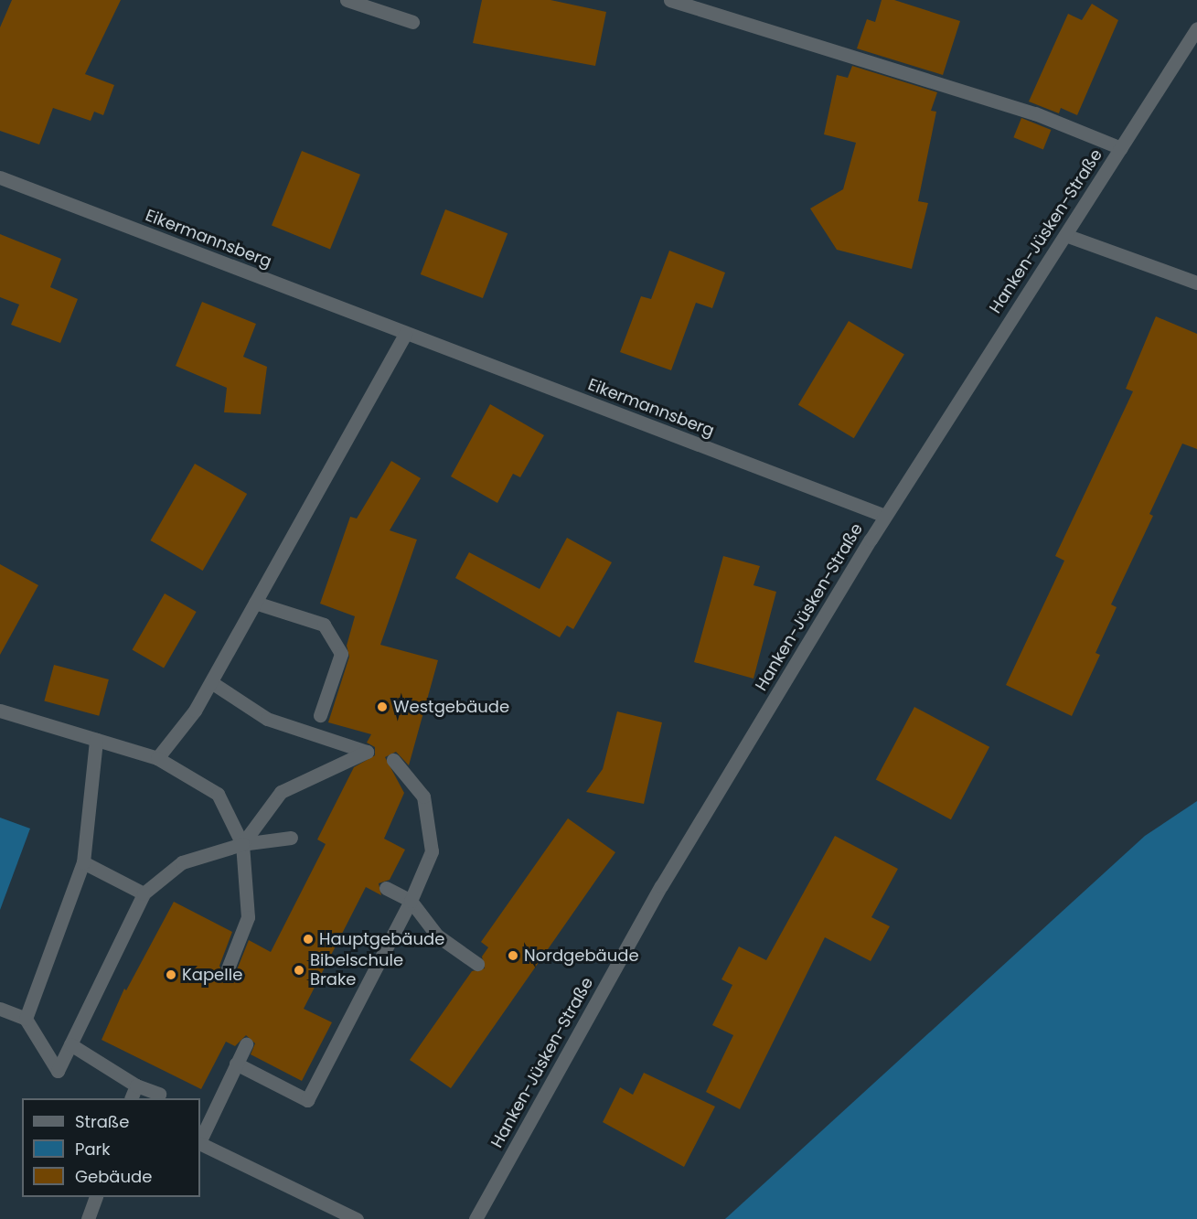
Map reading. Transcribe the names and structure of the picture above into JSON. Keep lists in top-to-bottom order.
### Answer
{
  "streets": {
    "street": ["Hanken-Jüsken-Straße", "Eikermannsberg"]
  },
  "crossings": [
    ["Hanken-Jüsken-Straße", "Eikermannsberg"]
  ],
  "places": [
    "Westgebäude",
    "Hauptgebäude",
    "Nordgebäude",
    "Bibelschule Brake",
    "Kapelle"
  ],
  "legend": ["Straße", "Park", "Gebäude"]
}
